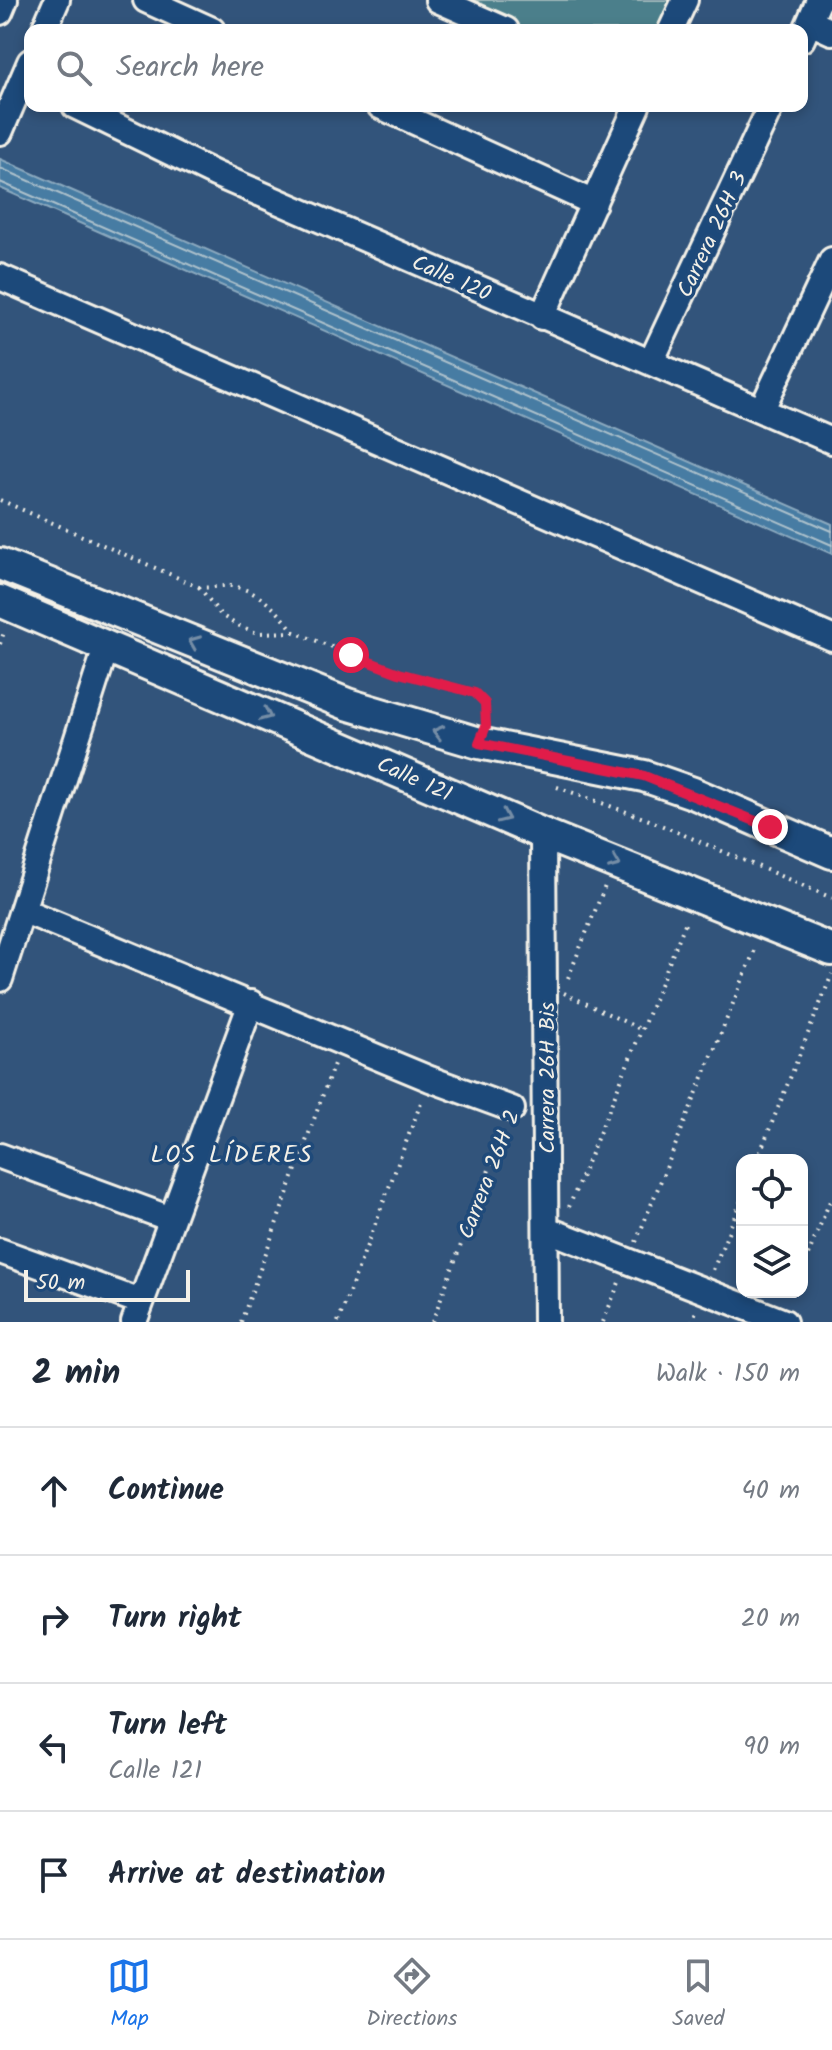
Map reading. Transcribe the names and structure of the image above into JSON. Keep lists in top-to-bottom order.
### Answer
{
  "streets": {
    "main road": ["Calle 121"],
    "street": ["Carrera 26H 3", "Calle 120", "Carrera 26H Bis"],
    "path": ["Carrera 26H 2"]
  },
  "crossings": [
    ["Carrera 26H 3", "Calle 120"],
    ["Calle 121", "Carrera 26H Bis"]
  ],
  "districts": ["LOS LÍDERES"],
  "scale_bar": "50 m",
  "page": {
    "search": "Search here",
    "scale": "50 m",
    "heading": ["2 min", "Walk · 150 m"],
    "list": [
      ["Continue", "40 m"],
      ["Turn right", "20 m"],
      ["Turn left", "Calle 121", "90 m"],
      "Arrive at destination"
    ],
    "nav": ["Map", "Directions", "Saved"]
  }
}
